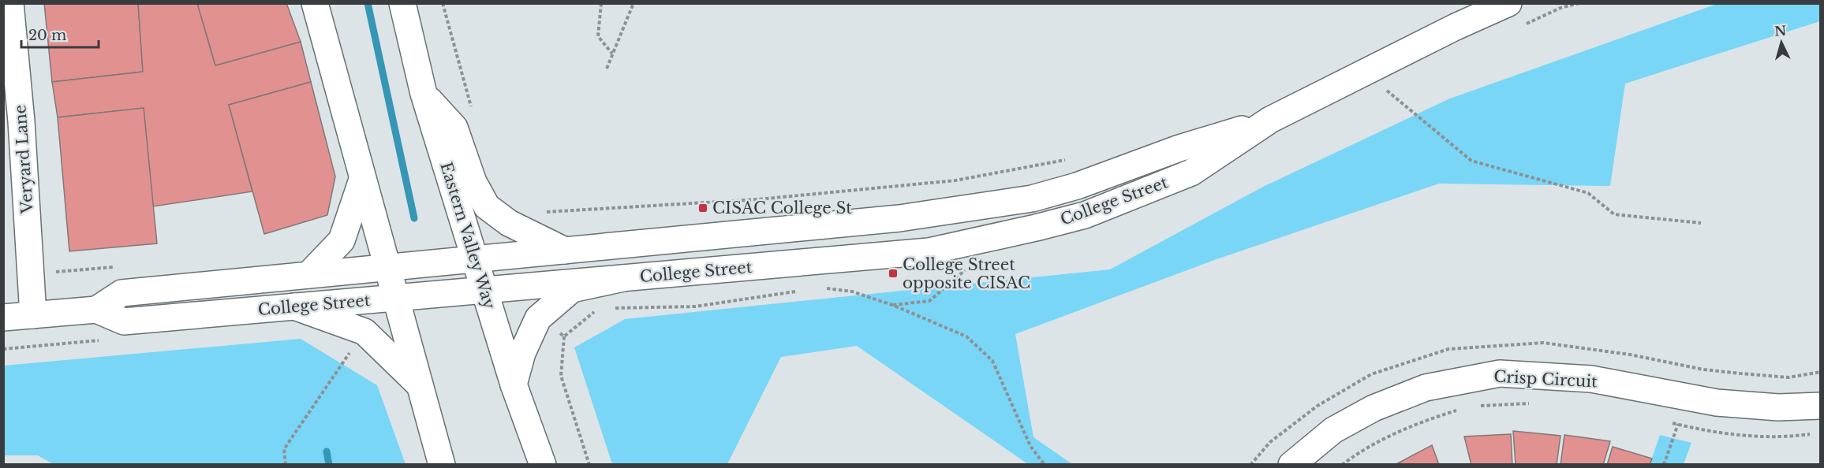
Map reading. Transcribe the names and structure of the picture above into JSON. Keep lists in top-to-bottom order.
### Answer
{
  "streets": {
    "street": [
      "Veryard Lane",
      "College Street",
      "Eastern Valley Way",
      "Crisp Circuit"
    ]
  },
  "crossings": [
    ["Veryard Lane", "College Street"],
    ["College Street", "Eastern Valley Way"]
  ],
  "places": {
    "transit": ["CISAC College St", "College Street opposite CISAC"]
  },
  "scale_bar": "20 m",
  "north": "top"
}
